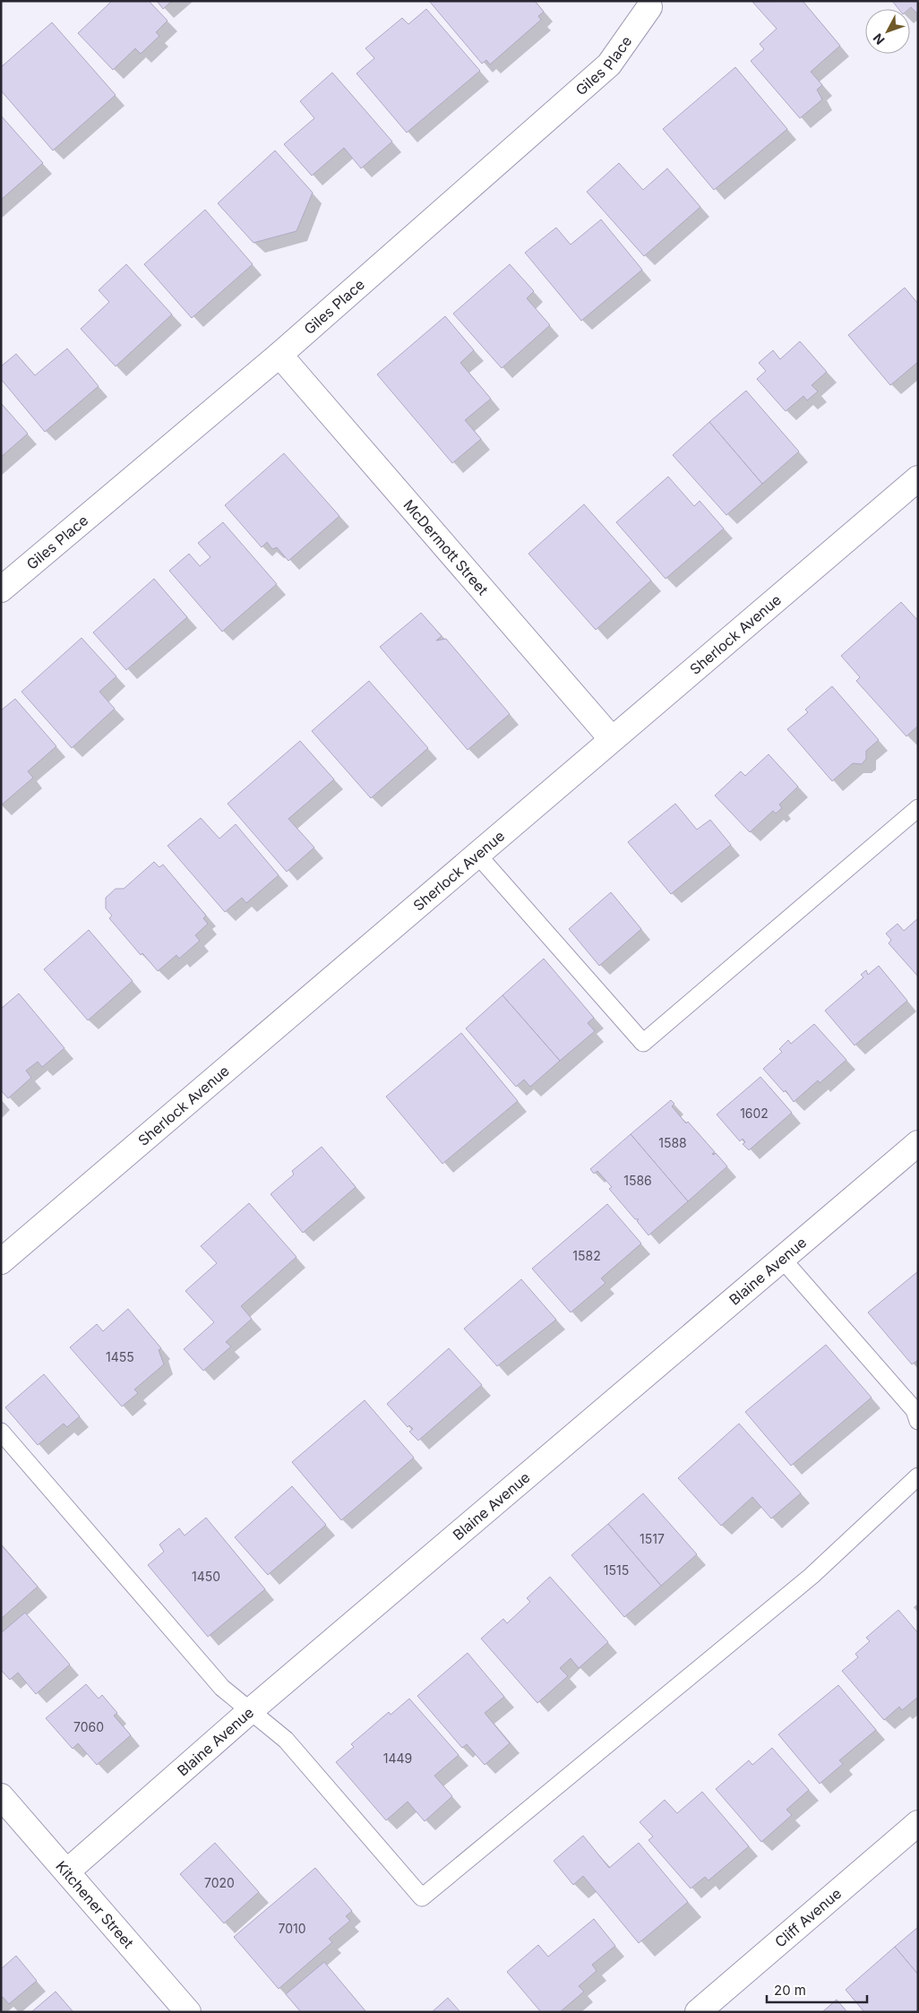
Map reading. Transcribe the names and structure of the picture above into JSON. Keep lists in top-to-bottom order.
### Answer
{
  "streets": {
    "street": [
      "Giles Place",
      "McDermott Street",
      "Sherlock Avenue",
      "Blaine Avenue",
      "Kitchener Street",
      "Cliff Avenue"
    ]
  },
  "crossings": [
    ["Giles Place", "McDermott Street"],
    ["McDermott Street", "Sherlock Avenue"],
    ["Blaine Avenue", "Kitchener Street"]
  ],
  "house_numbers": [
    "1602",
    "1588",
    "1586",
    "1582",
    "1455",
    "1517",
    "1515",
    "1450",
    "7060",
    "1449",
    "7020",
    "7010"
  ],
  "scale_bar": "20 m",
  "north": "bottom left"
}
